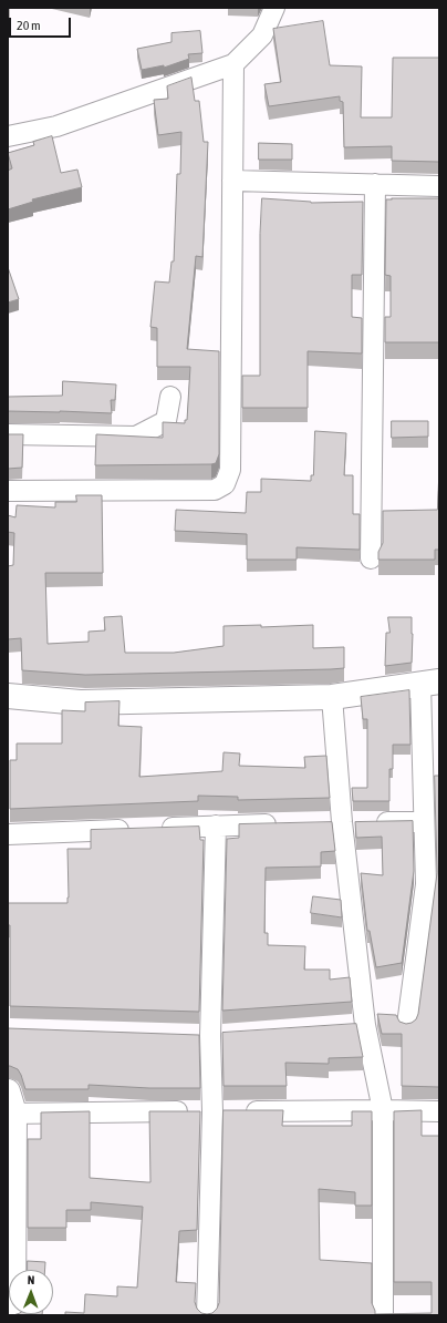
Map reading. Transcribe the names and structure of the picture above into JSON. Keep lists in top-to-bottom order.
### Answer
{
  "scale_bar": "20 m",
  "north": "top"
}
